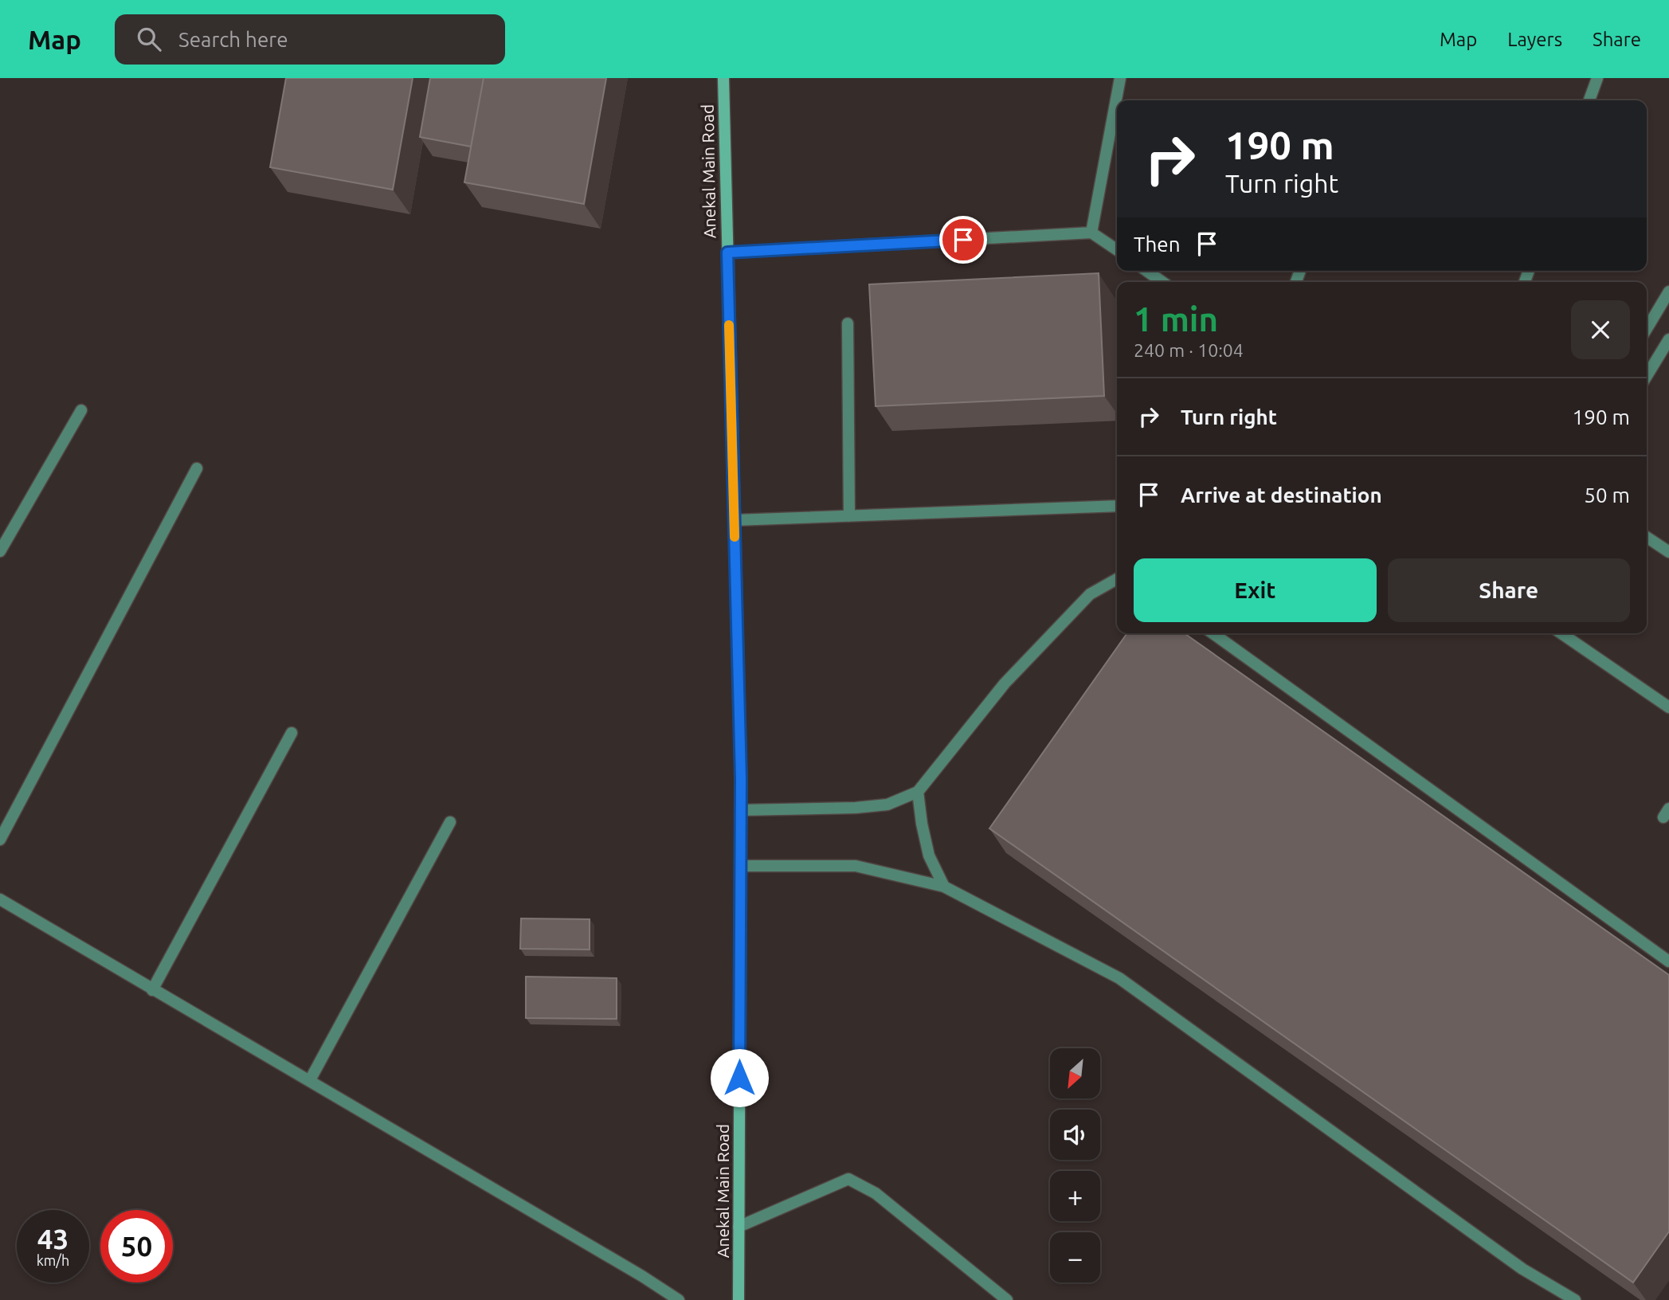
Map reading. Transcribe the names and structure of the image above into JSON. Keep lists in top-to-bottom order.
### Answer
{
  "streets": {
    "main road": ["Anekal Main Road"]
  },
  "north": "bottom left",
  "page": {
    "header": "Map",
    "search": "Search here",
    "nav": ["Map", "Layers", "Share"],
    "turn": ["190 m", "Turn right"],
    "then": "Then",
    "heading": ["1 min", "240 m · 10:04"],
    "list": [
      {
        "name": "Turn right",
        "value": "190 m"
      },
      {
        "name": "Arrive at destination",
        "value": "50 m"
      }
    ],
    "buttons": ["Exit", "Share"],
    "map_buttons": ["+", "−"],
    "speed": "43 km/h",
    "limit": "50"
  }
}
